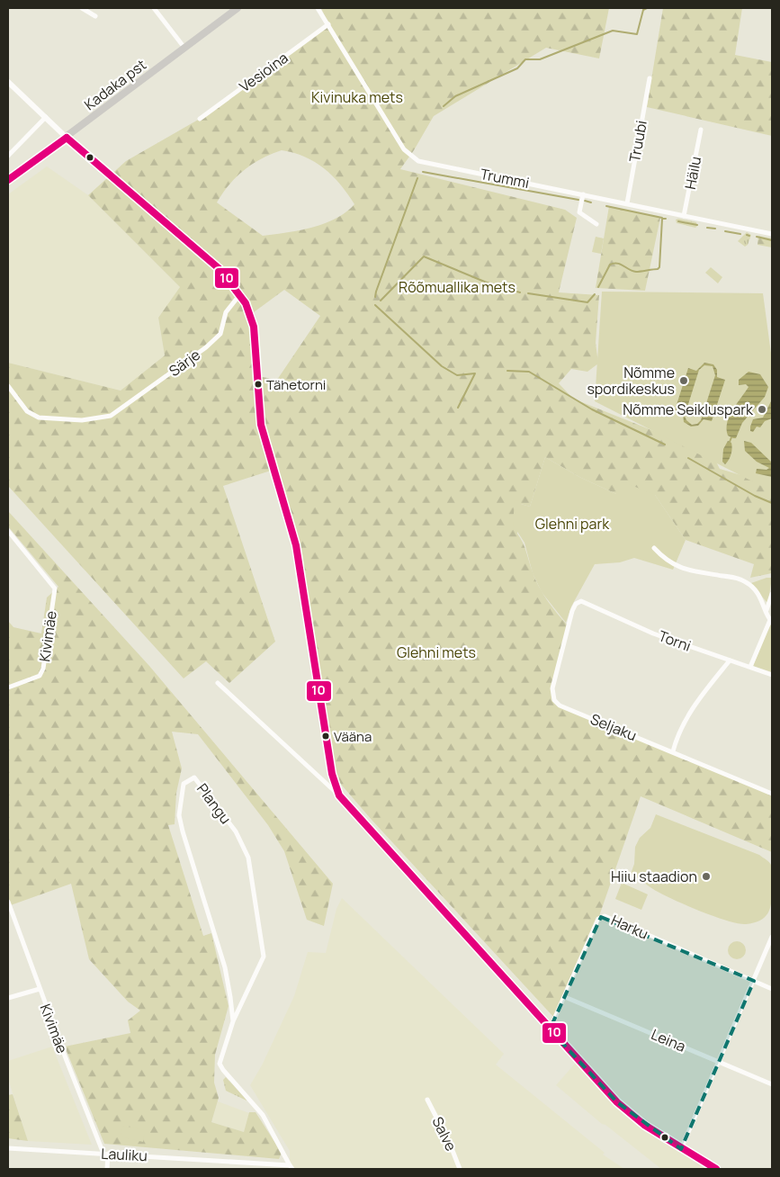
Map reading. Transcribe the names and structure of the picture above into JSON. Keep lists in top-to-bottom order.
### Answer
{
  "streets": {
    "main road": ["Kadaka pst"],
    "street": [
      "Vesioina",
      "Truubi",
      "Häilu",
      "Trummi",
      "Särje",
      "Kivimäe",
      "Torni",
      "Seljaku",
      "Plangu",
      "Harku",
      "Leina",
      "Salve",
      "Lauliku"
    ]
  },
  "crossings": [
    ["Vesioina", "Trummi"],
    ["Truubi", "Trummi"],
    ["Häilu", "Trummi"],
    ["Kivimäe", "Lauliku"],
    ["Torni", "Seljaku"],
    ["Plangu", "Lauliku"],
    ["Harku", "Leina"]
  ],
  "parks": [
    "Kivinuka mets",
    "Rõõmuallika mets",
    "Glehni park",
    "Glehni mets"
  ],
  "places": [
    "Nõmme spordikeskus",
    "Tähetorni",
    "Nõmme Seikluspark",
    "Vääna",
    "Hiiu staadion"
  ],
  "lines": ["transit line 10"]
}
